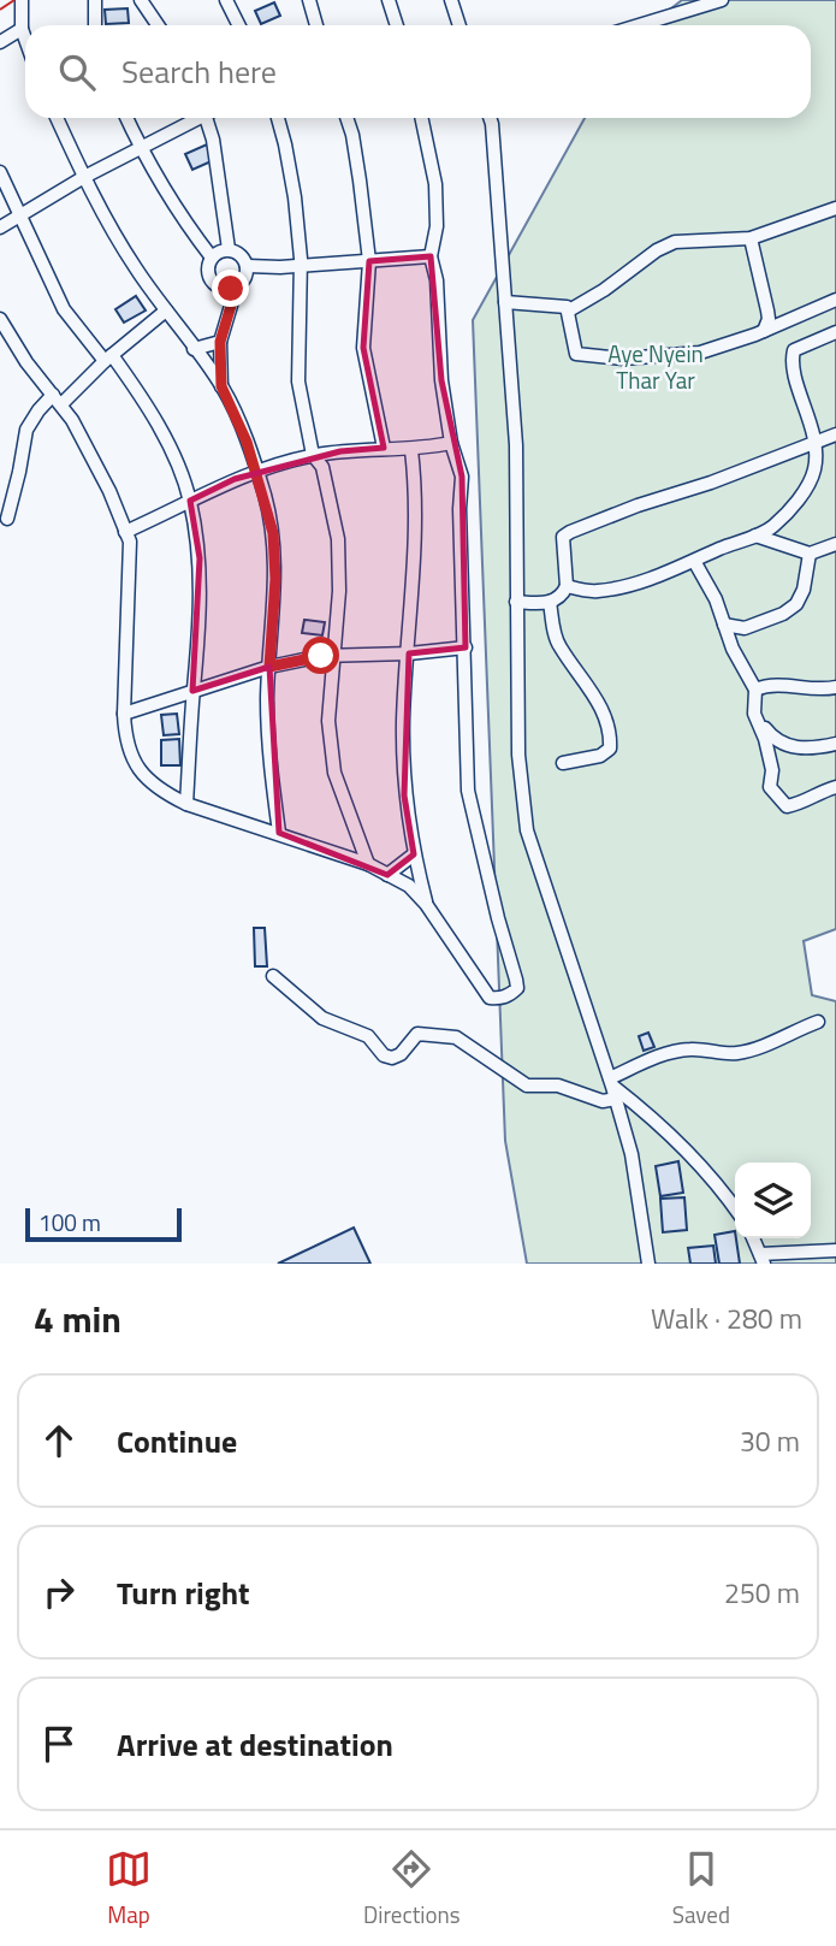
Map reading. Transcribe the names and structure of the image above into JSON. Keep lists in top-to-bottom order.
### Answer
{
  "parks": ["Aye Nyein Thar Yar"],
  "scale_bar": "100 m",
  "page": {
    "search": "Search here",
    "scale": "100 m",
    "heading": ["4 min", "Walk · 280 m"],
    "list": [
      ["Continue", "30 m"],
      ["Turn right", "250 m"],
      "Arrive at destination"
    ],
    "nav": ["Map", "Directions", "Saved"]
  }
}
